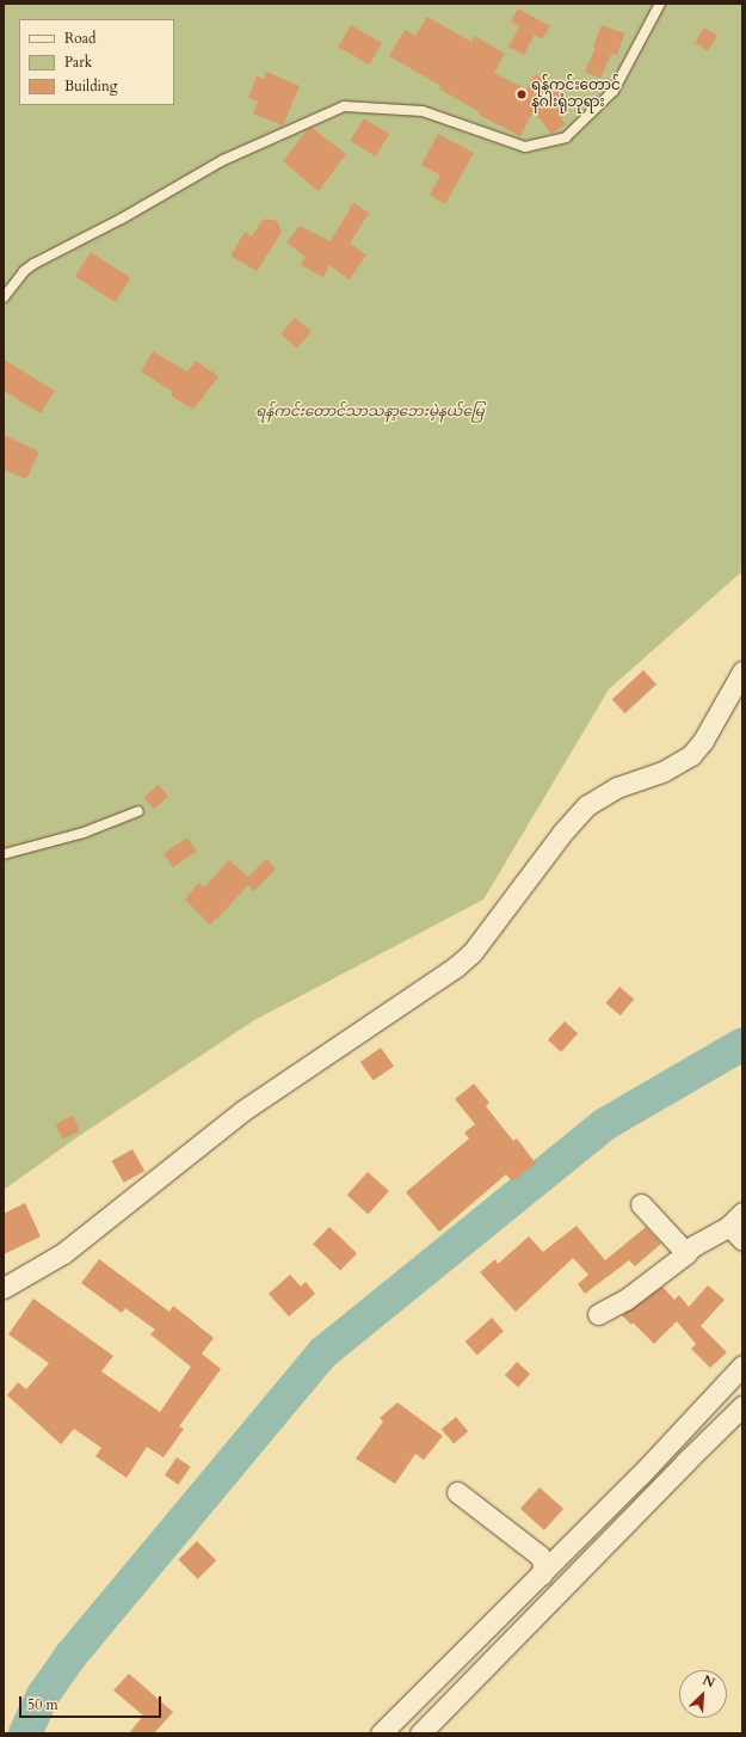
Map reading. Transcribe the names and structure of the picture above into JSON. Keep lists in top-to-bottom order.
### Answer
{
  "parks": ["ရန်ကင်းတောင်သာသနာ့ဘေးမဲ့နယ်မြေ"],
  "places": ["ရန်ကင်းတောင် နဂါးရုံဘုရား"],
  "legend": ["Road", "Park", "Building"],
  "scale_bar": "50 m",
  "north": "top right"
}
